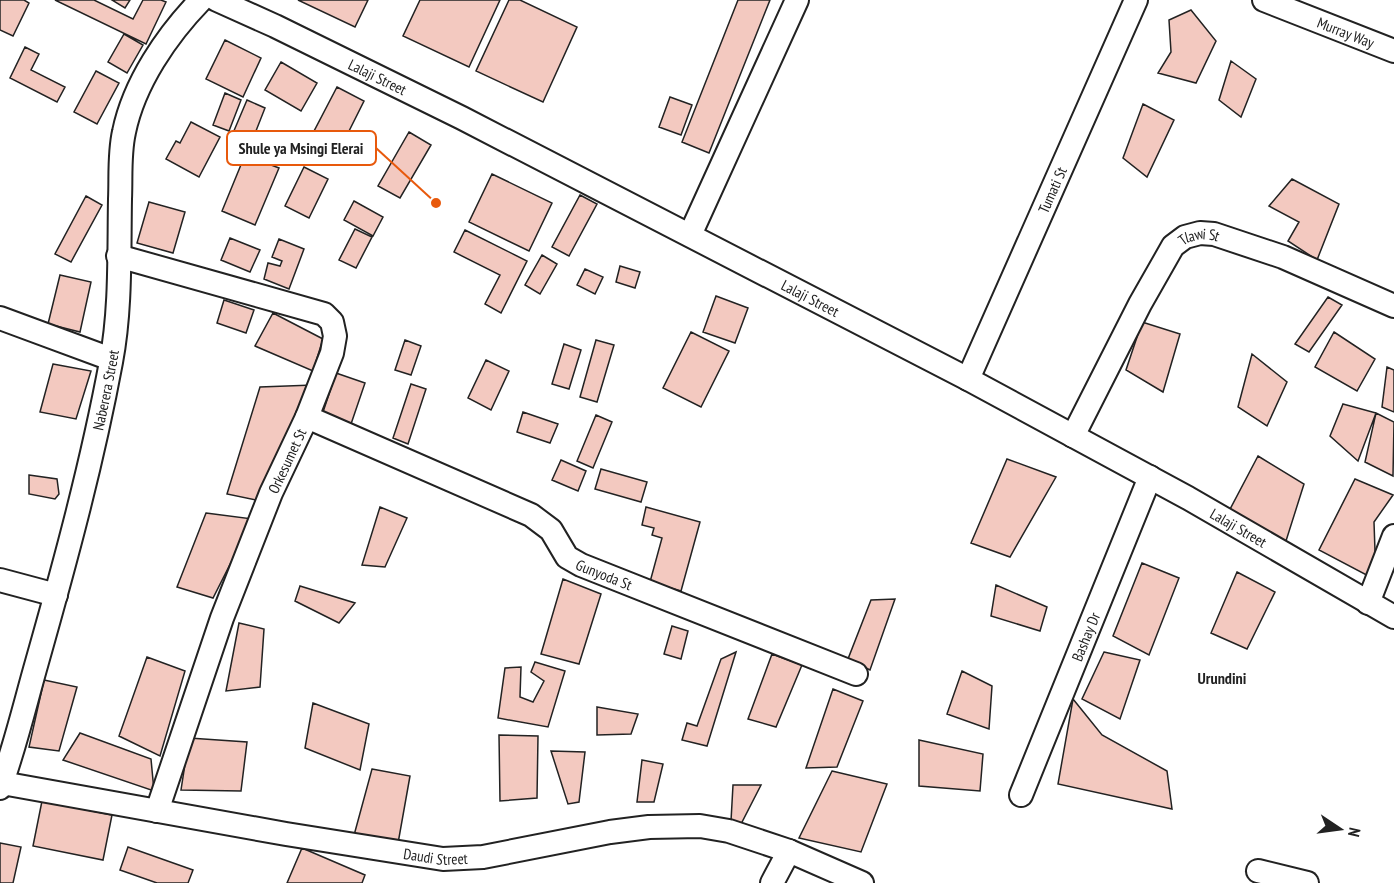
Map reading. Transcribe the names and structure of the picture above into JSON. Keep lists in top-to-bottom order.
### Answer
{
  "streets": {
    "street": [
      "Murray Way",
      "Lalaji Street",
      "Tumati St",
      "Tlawi St",
      "Naberera Street",
      "Orkesumet St",
      "Gunyoda St",
      "Bashay Dr",
      "Daudi Street"
    ]
  },
  "crossings": [
    ["Lalaji Street", "Tumati St"],
    ["Lalaji Street", "Tlawi St"],
    ["Lalaji Street", "Bashay Dr"],
    ["Naberera Street", "Orkesumet St"],
    ["Naberera Street", "Daudi Street"],
    ["Orkesumet St", "Gunyoda St"],
    ["Orkesumet St", "Daudi Street"]
  ],
  "districts": ["Urundini"],
  "places": ["Shule ya Msingi Elerai"],
  "north": "right"
}
